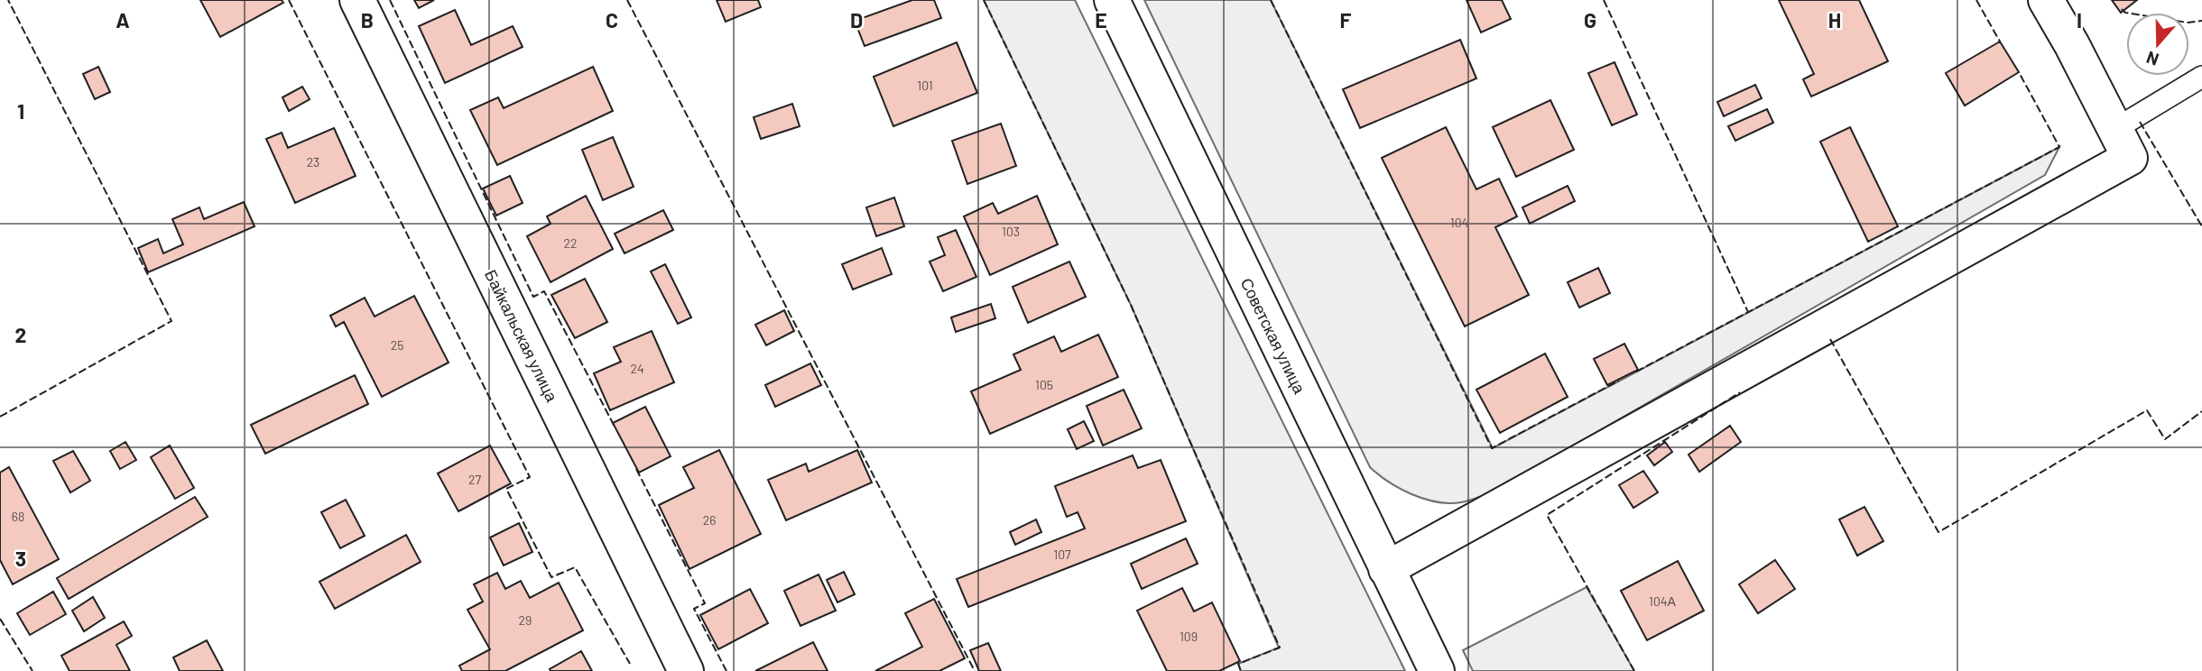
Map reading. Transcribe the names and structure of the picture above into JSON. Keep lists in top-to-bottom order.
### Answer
{
  "streets": {
    "street": ["Байкальская улица", "Советская улица"]
  },
  "house_numbers": [
    "101",
    "23",
    "104",
    "103",
    "22",
    "25",
    "24",
    "105",
    "27",
    "68",
    "26",
    "107",
    "104А",
    "29",
    "109"
  ],
  "north": "bottom",
  "grid": {
    "columns": [
      "A",
      "B",
      "C",
      "D",
      "E",
      "F",
      "G",
      "H",
      "I"
    ],
    "rows": ["1", "2", "3"]
  }
}
